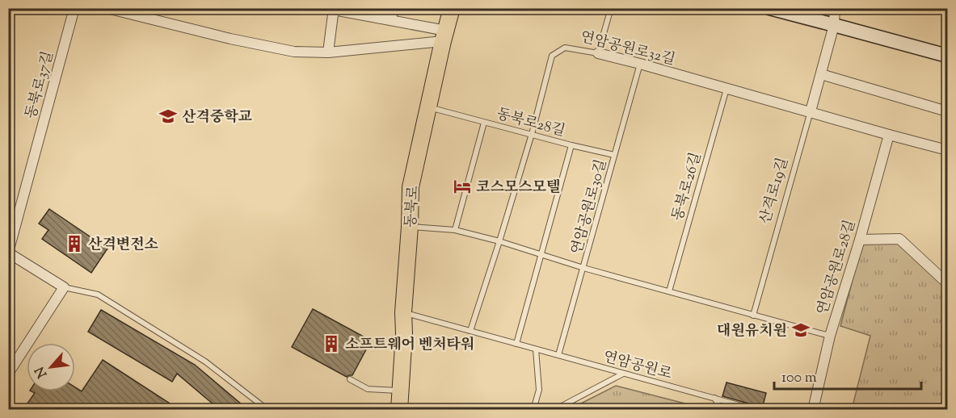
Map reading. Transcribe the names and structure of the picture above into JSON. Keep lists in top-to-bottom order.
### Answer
{
  "streets": {
    "main road": ["동북로"],
    "street": [
      "연암공원로32길",
      "동북로37길",
      "산격로19길",
      "연암공원로28길"
    ],
    "lane": [
      "동북로28길",
      "동북로26길",
      "연암공원로30길",
      "연암공원로"
    ]
  },
  "crossings": [
    ["연암공원로32길", "동북로28길"],
    ["연암공원로32길", "동북로26길"],
    ["연암공원로32길", "산격로19길"],
    ["연암공원로32길", "연암공원로30길"],
    ["연암공원로32길", "연암공원로28길"],
    ["연암공원로32길", "연암공원로"],
    ["동북로28길", "동북로"],
    ["동북로28길", "연암공원로30길"],
    ["동북로", "연암공원로"],
    ["연암공원로30길", "연암공원로"]
  ],
  "places": {
    "school or university": ["산격중학교", "대원유치원"],
    "hotel": ["코스모스모텔"],
    "building": ["산격변전소", "소프트웨어 벤처타워"]
  },
  "scale_bar": "100 m",
  "north": "bottom left"
}
